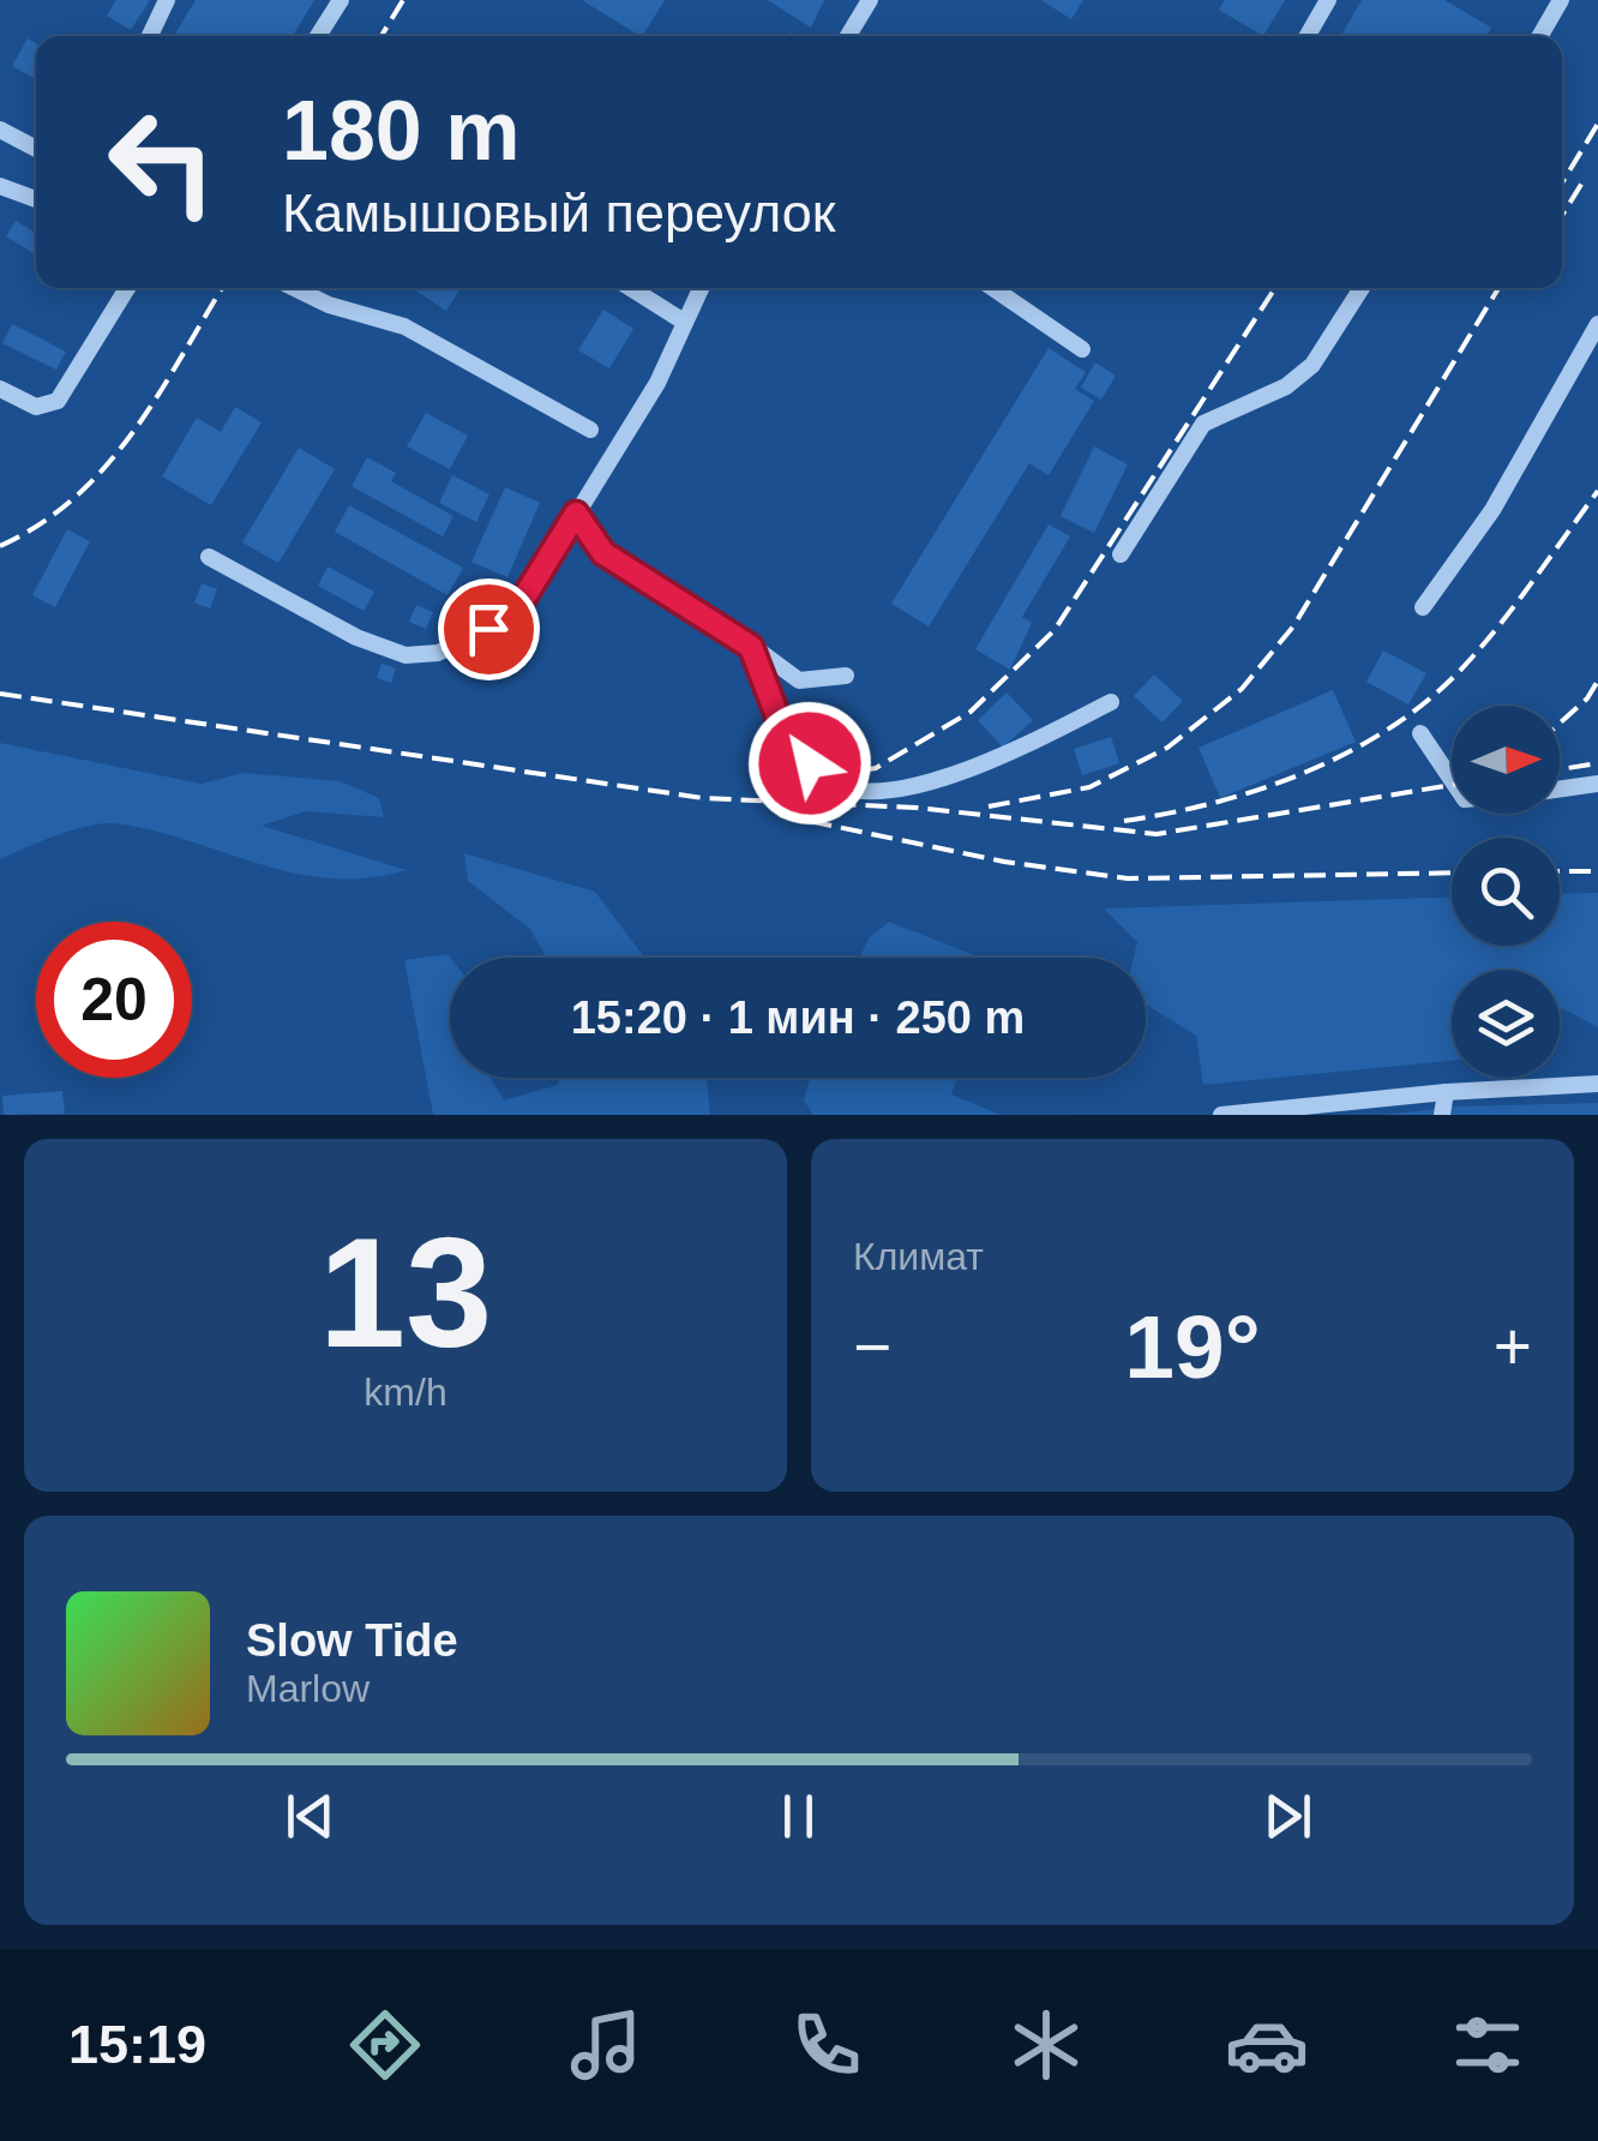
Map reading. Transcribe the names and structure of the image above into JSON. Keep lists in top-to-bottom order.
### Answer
{
  "north": "right",
  "page": {
    "turn": ["180 m", "Камышовый переулок"],
    "limit": "20",
    "trip": "15:20 · 1 мин · 250 m",
    "tile": [
      ["13", "km/h"],
      "Климат"
    ],
    "heat": ["−", "19°", "+"],
    "song": ["Slow Tide", "Marlow"],
    "tabs": "15:19"
  }
}
